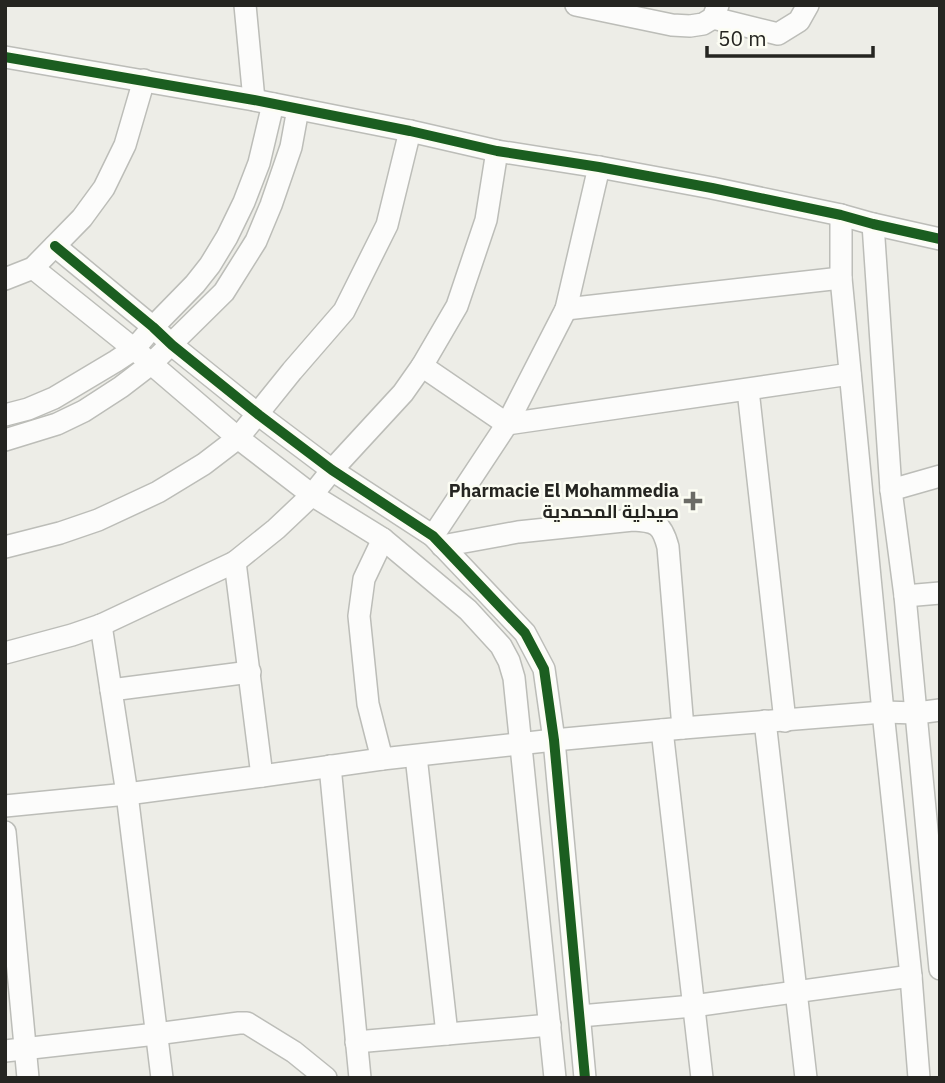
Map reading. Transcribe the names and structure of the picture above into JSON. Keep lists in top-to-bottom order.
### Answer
{
  "places": {
    "health": ["Pharmacie El Mohammedia صيدلية المحمدية"]
  },
  "scale_bar": "50 m"
}
